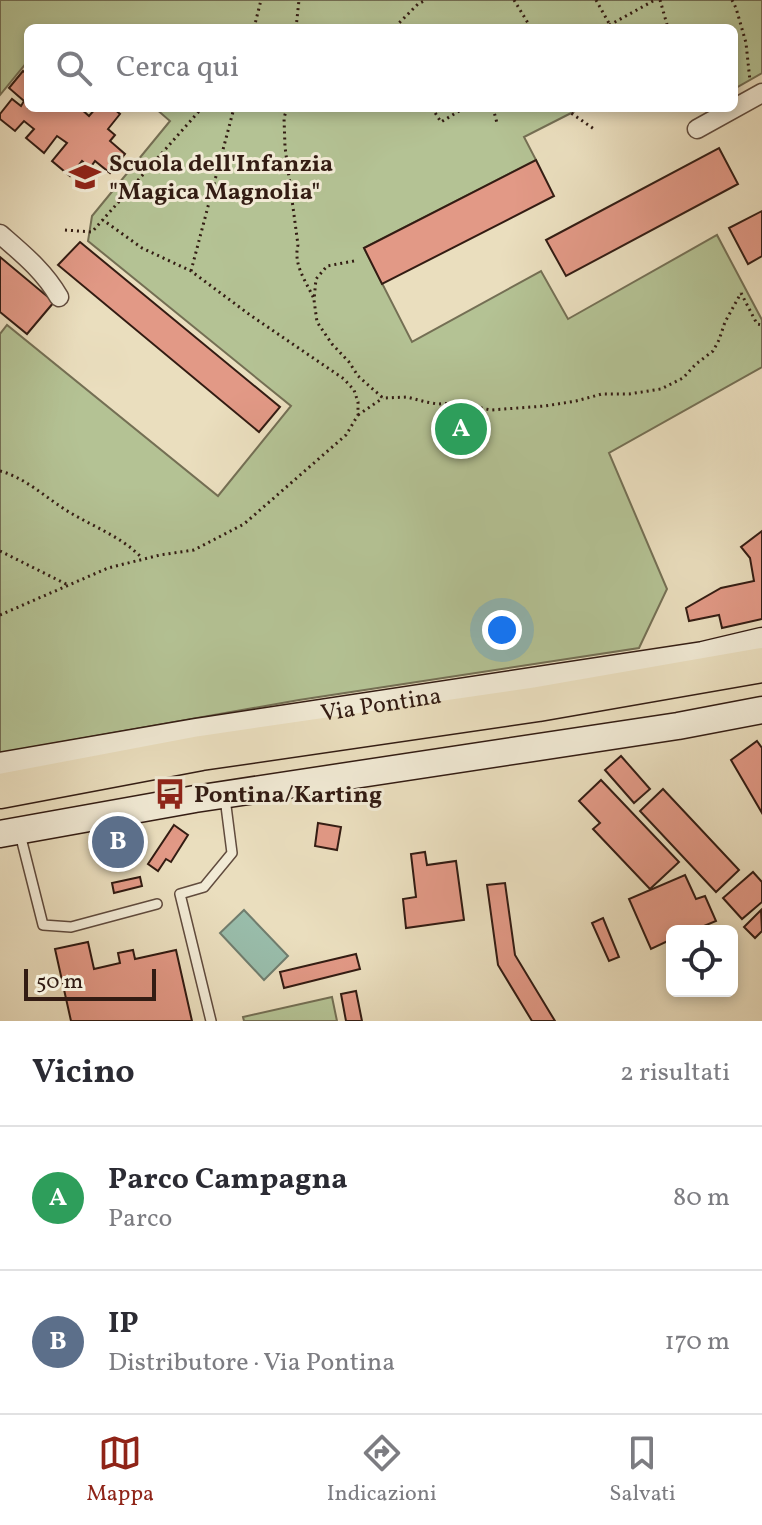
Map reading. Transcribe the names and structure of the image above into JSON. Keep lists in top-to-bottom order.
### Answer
{
  "streets": {
    "highway": ["Via Pontina"]
  },
  "places": {
    "school or university": ["Scuola dell'Infanzia \"Magica Magnolia\""],
    "bus stop": ["Pontina/Karting"]
  },
  "scale_bar": "50 m",
  "page": {
    "search": "Cerca qui",
    "pins": ["A", "B"],
    "scale": "50 m",
    "heading": ["Vicino", "2 risultati"],
    "list": [
      {
        "mark": "A",
        "name": "Parco Campagna",
        "note": "Parco",
        "value": "80 m"
      },
      {
        "mark": "B",
        "name": "IP",
        "note": "Distributore · Via Pontina",
        "value": "170 m"
      }
    ],
    "nav": ["Mappa", "Indicazioni", "Salvati"]
  }
}
